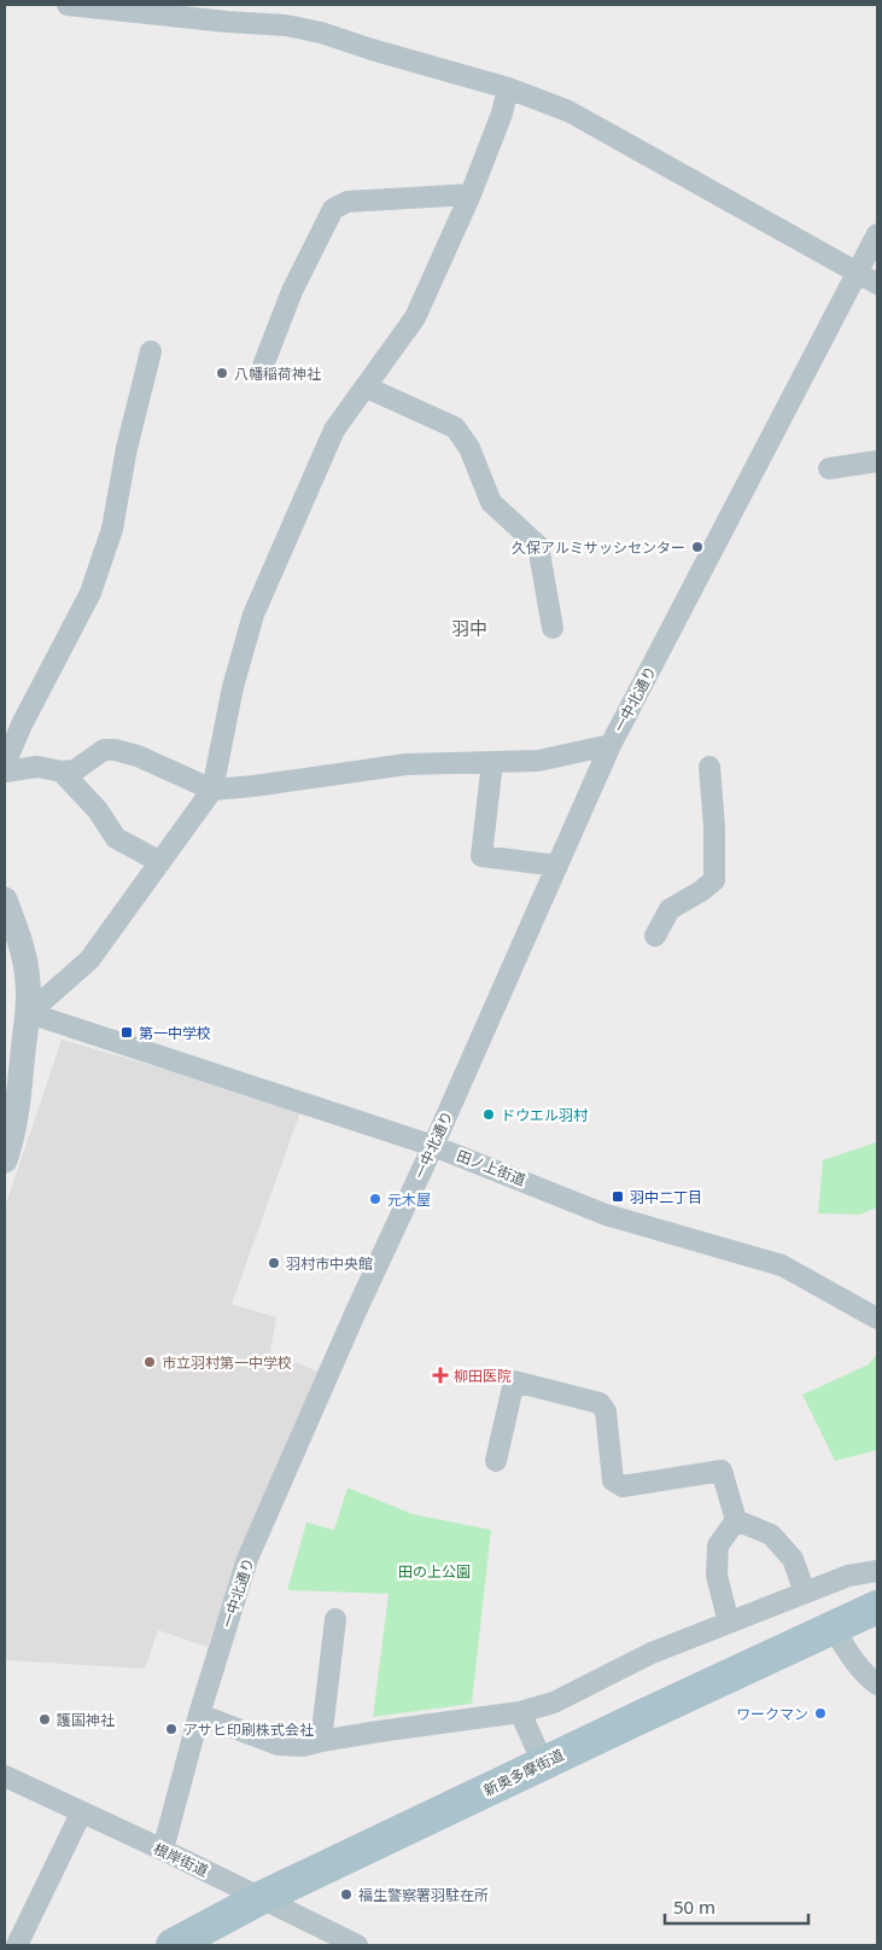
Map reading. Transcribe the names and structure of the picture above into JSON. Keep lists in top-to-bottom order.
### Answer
{
  "streets": {
    "main road": ["新奥多摩街道"],
    "street": ["一中北通り", "田ノ上街道", "根岸街道"]
  },
  "crossings": [
    ["一中北通り", "田ノ上街道"],
    ["一中北通り", "根岸街道"],
    ["新奥多摩街道", "根岸街道"]
  ],
  "districts": ["羽中"],
  "parks": ["田の上公園"],
  "places": {
    "other": [
      "八幡稲荷神社",
      "久保アルミサッシセンター",
      "ドウエル羽村",
      "元木屋",
      "羽村市中央館",
      "市立羽村第一中学校",
      "ワークマン",
      "護国神社",
      "アサヒ印刷株式会社",
      "福生警察署羽駐在所"
    ],
    "transit": ["第一中学校", "羽中二丁目"],
    "health": ["柳田医院"]
  },
  "scale_bar": "50 m"
}
